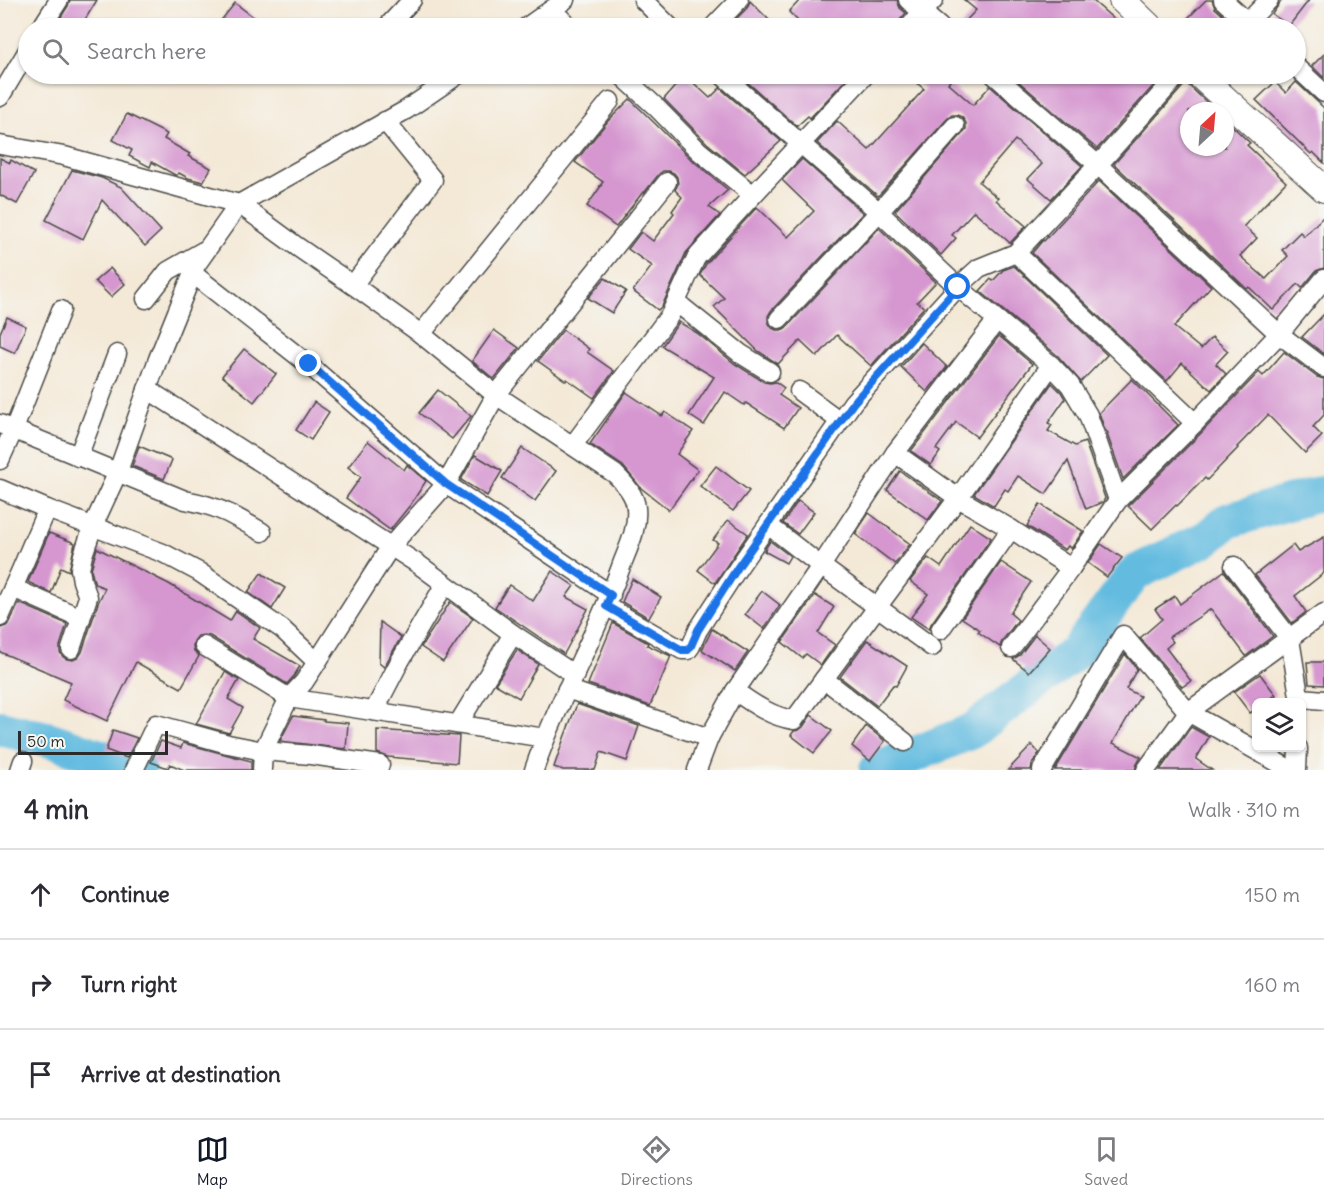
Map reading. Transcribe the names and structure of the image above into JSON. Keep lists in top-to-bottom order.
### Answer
{
  "scale_bar": "50 m",
  "north": "top right",
  "page": {
    "search": "Search here",
    "scale": "50 m",
    "heading": ["4 min", "Walk · 310 m"],
    "list": [
      ["Continue", "150 m"],
      ["Turn right", "160 m"],
      "Arrive at destination"
    ],
    "nav": ["Map", "Directions", "Saved"]
  }
}
